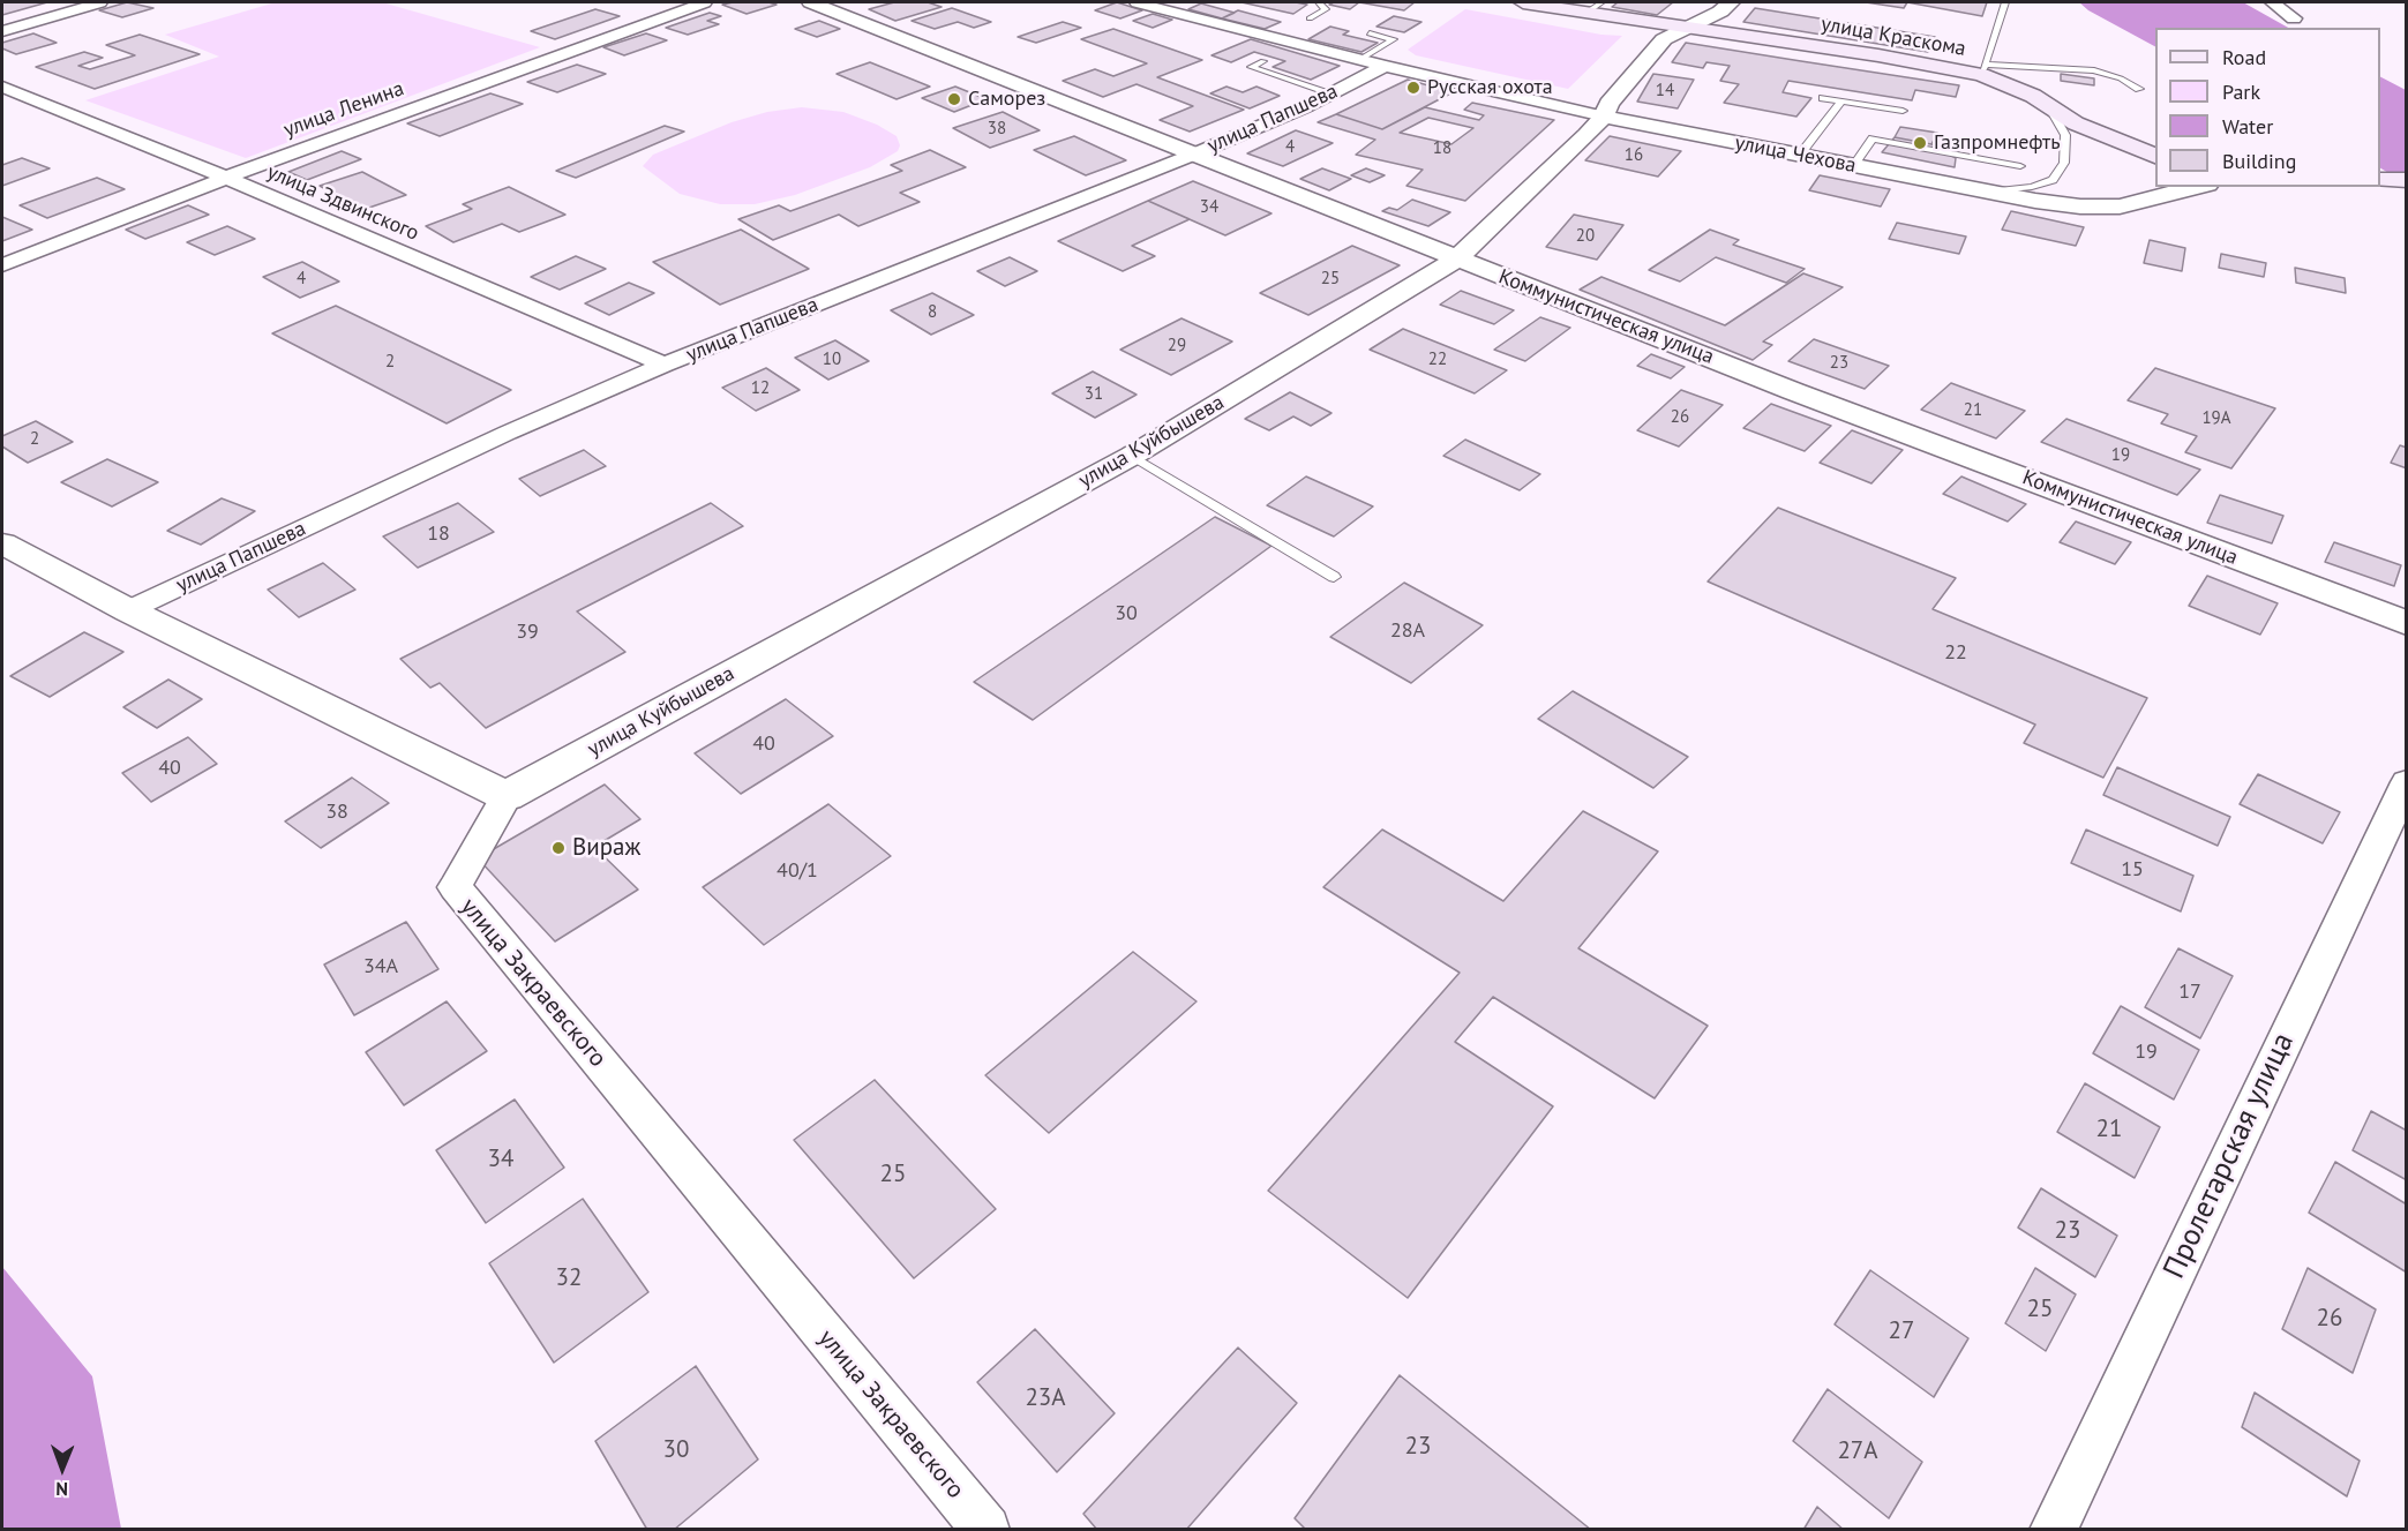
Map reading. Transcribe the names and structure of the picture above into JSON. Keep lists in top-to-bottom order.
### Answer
{
  "streets": {
    "main road": ["улица Краскома"],
    "street": [
      "улица Ленина",
      "улица Папшева",
      "улица Чехова",
      "улица Здвинского",
      "Коммунистическая улица",
      "улица Куйбышева",
      "улица Закраевского",
      "Пролетарская улица"
    ]
  },
  "crossings": [
    ["улица Краскома", "улица Куйбышева"],
    ["улица Ленина", "улица Здвинского"],
    ["улица Папшева", "улица Чехова"],
    ["улица Папшева", "улица Здвинского"],
    ["улица Папшева", "Коммунистическая улица"],
    ["улица Чехова", "улица Куйбышева"],
    ["Коммунистическая улица", "улица Куйбышева"],
    ["улица Куйбышева", "улица Закраевского"]
  ],
  "places": [
    "Русская охота",
    "Саморез",
    "Газпромнефть",
    "Вираж"
  ],
  "house_numbers": [
    "14",
    "38",
    "4",
    "18",
    "16",
    "34",
    "20",
    "4",
    "25",
    "8",
    "29",
    "10",
    "22",
    "2",
    "23",
    "12",
    "31",
    "21",
    "26",
    "19А",
    "2",
    "19",
    "18",
    "30",
    "28А",
    "39",
    "22",
    "40",
    "40",
    "38",
    "15",
    "40/1",
    "34А",
    "17",
    "19",
    "21",
    "34",
    "25",
    "23",
    "32",
    "25",
    "26",
    "27",
    "23А",
    "23",
    "30",
    "27А"
  ],
  "legend": [
    "Road",
    "Park",
    "Water",
    "Building"
  ],
  "north": "bottom"
}
